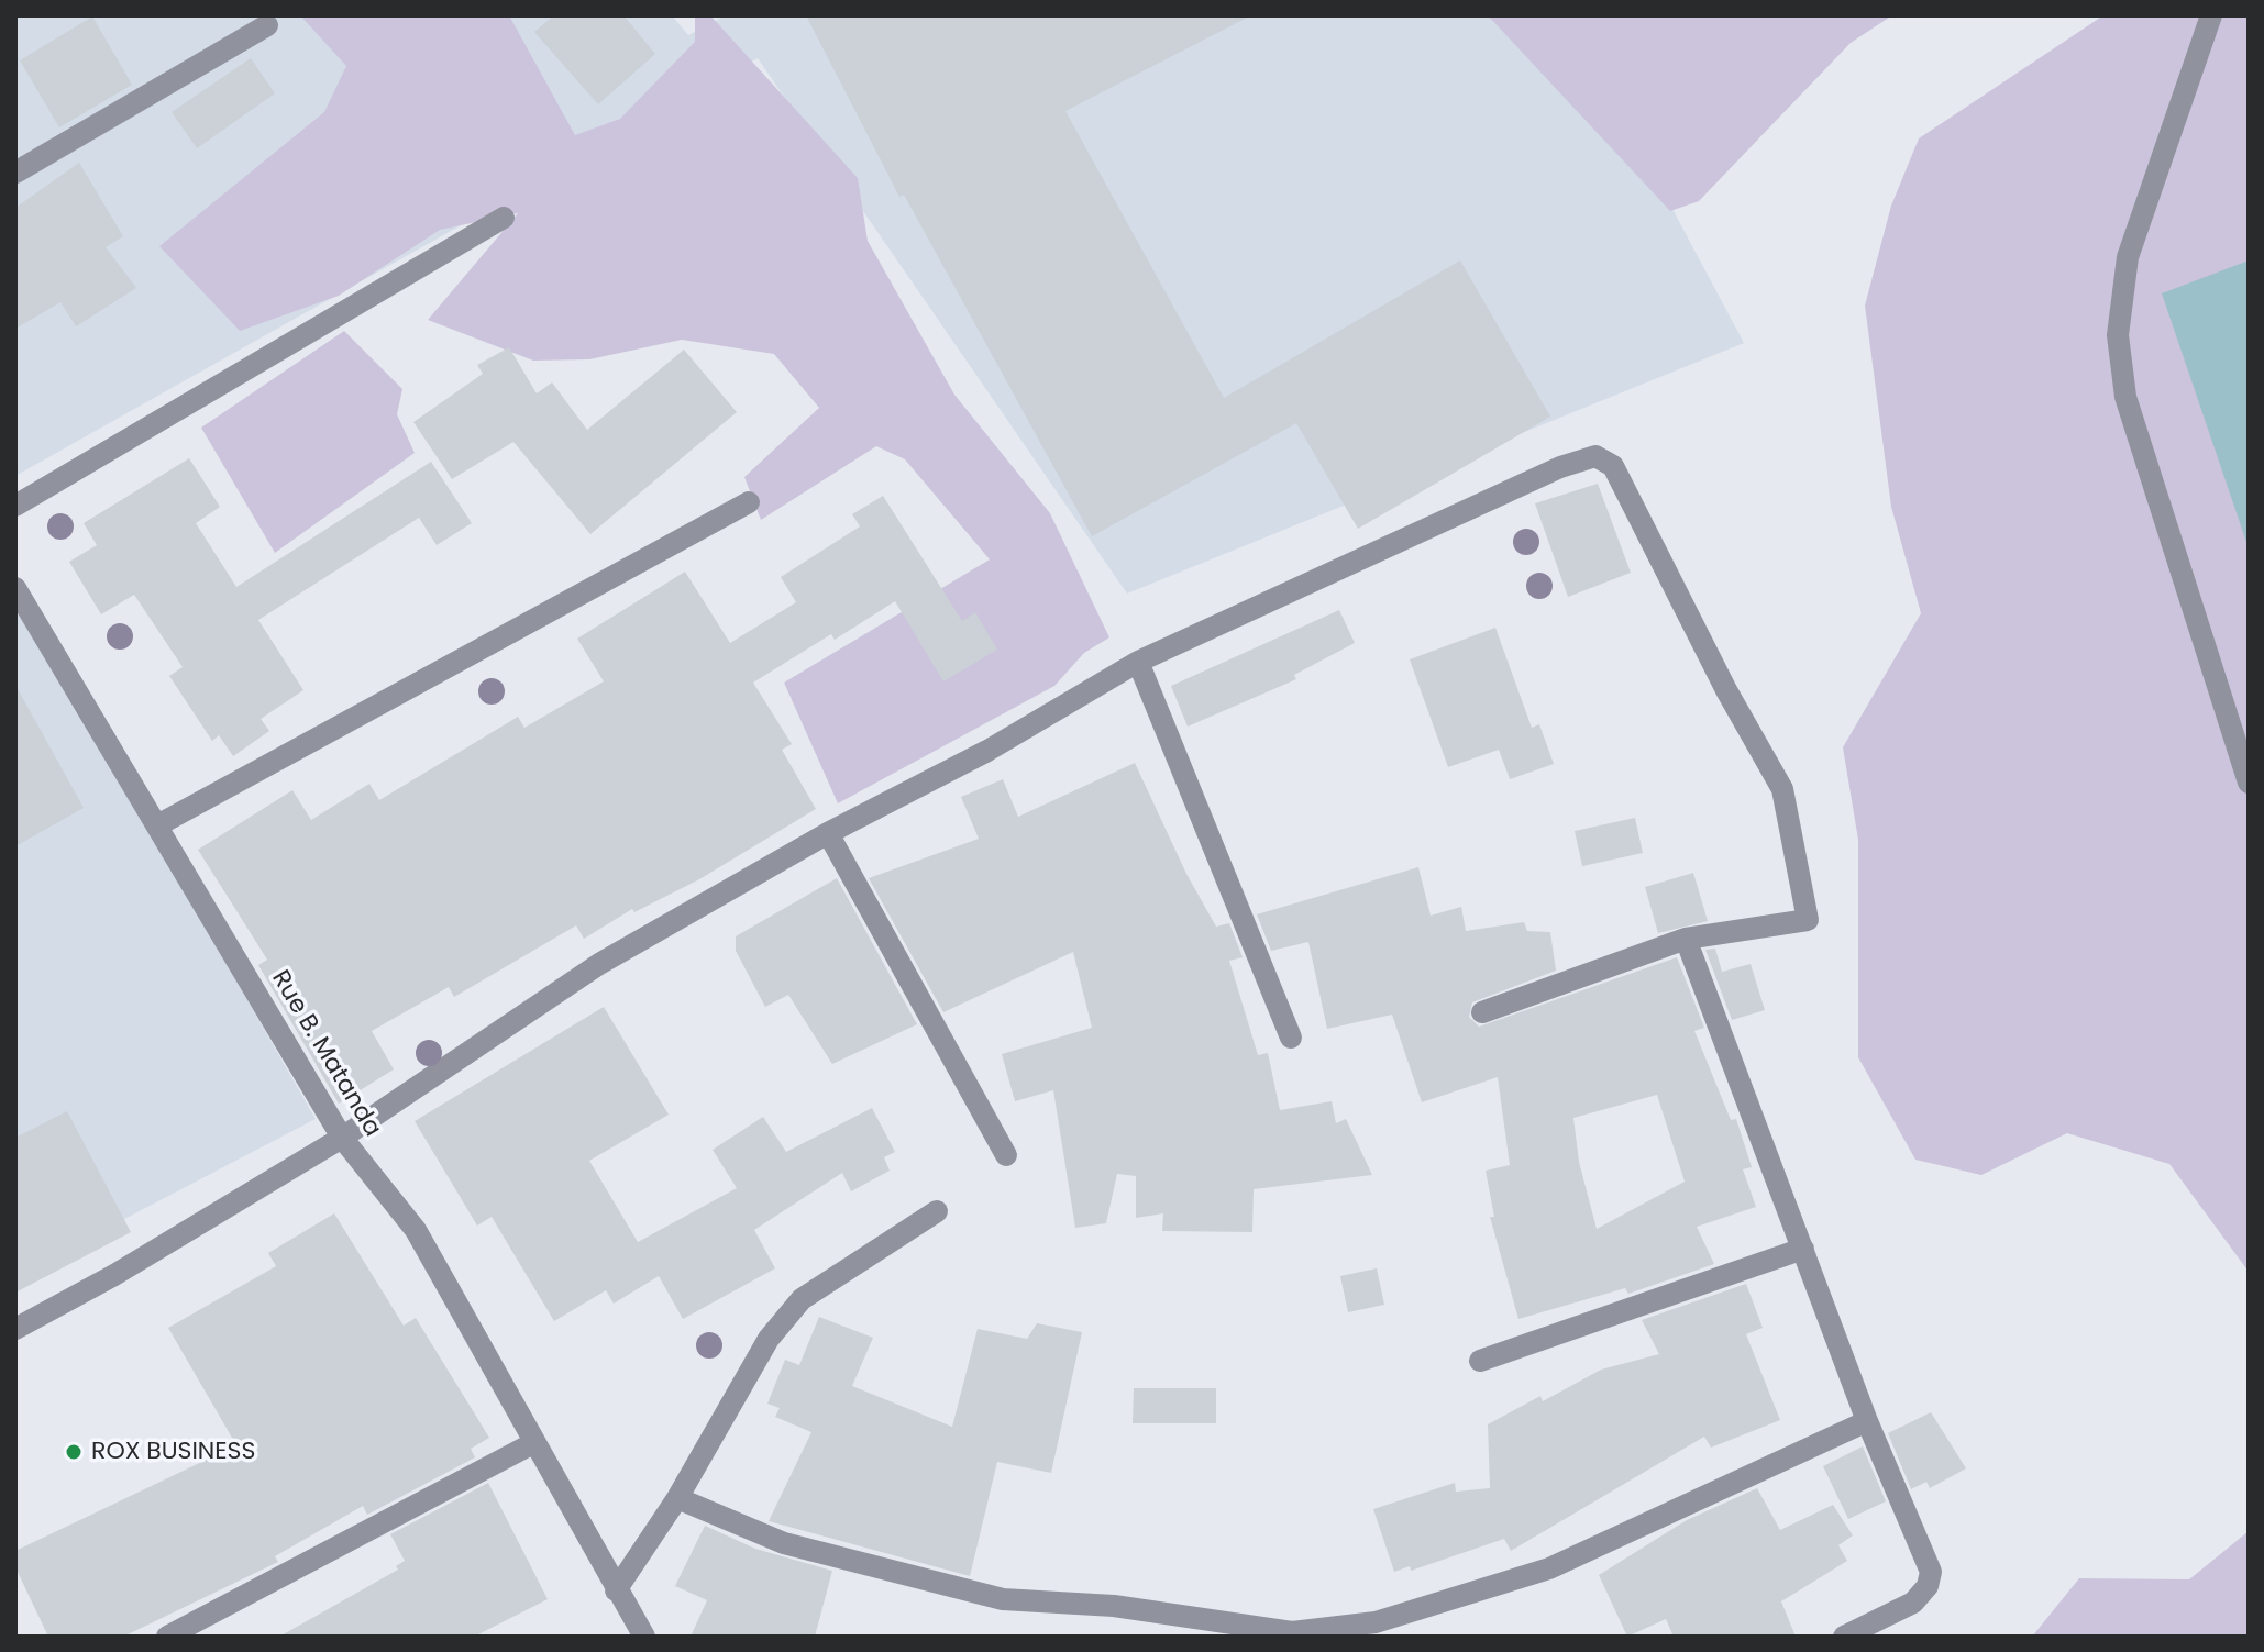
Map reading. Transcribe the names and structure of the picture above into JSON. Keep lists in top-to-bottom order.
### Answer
{
  "streets": {
    "street": ["Rue B. Matanda"]
  },
  "places": ["ROX BUSINESS"]
}
